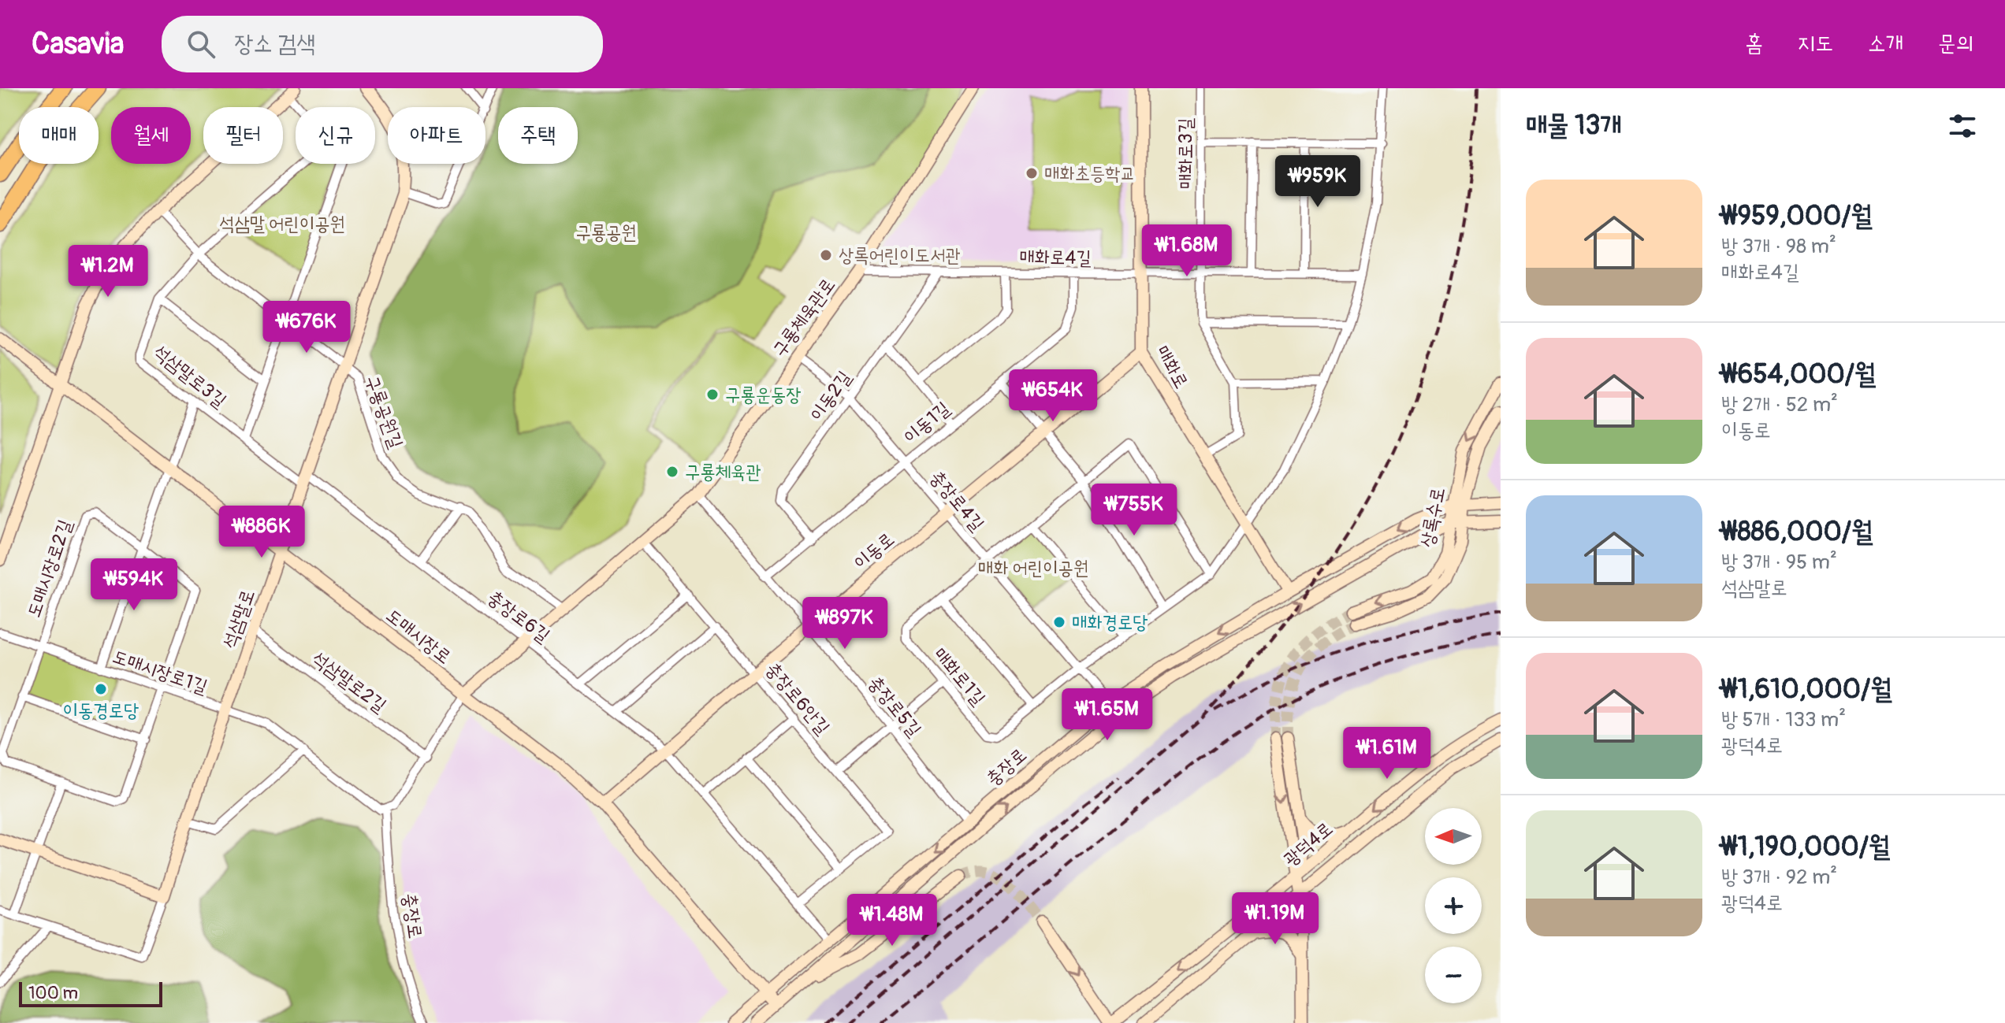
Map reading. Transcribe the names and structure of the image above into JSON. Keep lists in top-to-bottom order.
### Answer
{
  "streets": {
    "street": [
      "매화로3길",
      "매화로4길",
      "구룡체육관로",
      "매화로",
      "석삼말로3길",
      "이동2길",
      "구룡공원길",
      "이동1길",
      "충장로4길",
      "상록수로",
      "이동로",
      "도매시장로2길",
      "충장로6길",
      "석삼말로",
      "도매시장로",
      "도매시장로1길",
      "매화로1길",
      "석삼말로2길",
      "충장로6안길",
      "충장로5길",
      "충장로",
      "광덕4로"
    ]
  },
  "crossings": [
    ["매화로3길", "매화로4길"],
    ["매화로3길", "매화로"],
    ["매화로4길", "구룡체육관로"],
    ["매화로4길", "매화로"],
    ["매화로4길", "이동2길"],
    ["매화로4길", "이동1길"],
    ["매화로4길", "매화로1길"],
    ["구룡체육관로", "구룡공원길"],
    ["구룡체육관로", "충장로4길"],
    ["구룡체육관로", "충장로6길"],
    ["구룡체육관로", "도매시장로"],
    ["구룡체육관로", "충장로6안길"],
    ["구룡체육관로", "충장로5길"],
    ["매화로", "이동로"],
    ["매화로", "매화로1길"],
    ["매화로", "충장로"],
    ["석삼말로3길", "구룡공원길"],
    ["석삼말로3길", "충장로6길"],
    ["석삼말로3길", "석삼말로"],
    ["이동2길", "이동1길"],
    ["이동2길", "충장로4길"],
    ["구룡공원길", "석삼말로"],
    ["이동1길", "충장로4길"],
    ["이동1길", "충장로5길"],
    ["충장로4길", "이동로"],
    ["충장로4길", "매화로1길"],
    ["충장로4길", "충장로"],
    ["상록수로", "충장로"],
    ["이동로", "충장로6길"],
    ["이동로", "도매시장로"],
    ["이동로", "충장로6안길"],
    ["이동로", "충장로5길"],
    ["도매시장로2길", "도매시장로1길"],
    ["충장로6길", "석삼말로"],
    ["충장로6길", "충장로6안길"],
    ["충장로6길", "충장로"],
    ["석삼말로", "도매시장로"],
    ["석삼말로", "도매시장로1길"],
    ["석삼말로", "석삼말로2길"],
    ["도매시장로", "충장로"],
    ["도매시장로1길", "충장로"],
    ["충장로5길", "충장로"]
  ],
  "parks": ["석삼말 어린이공원", "구룡공원", "매화 어린이공원"],
  "places": [
    "매화초등학교",
    "상록어린이도서관",
    "구룡운동장",
    "구룡체육관",
    "매화경로당",
    "이동경로당"
  ],
  "scale_bar": "100 m",
  "north": "left",
  "page": {
    "header": "Casavia",
    "search": "장소 검색",
    "nav": [
      "홈",
      "지도",
      "소개",
      "문의"
    ],
    "heading": "매물 13개",
    "chip": [
      "매매",
      "월세",
      "필터",
      "신규",
      "아파트",
      "주택"
    ],
    "price": [
      "₩959K",
      "₩1.68M",
      "₩1.2M",
      "₩676K",
      "₩654K",
      "₩755K",
      "₩886K",
      "₩594K",
      "₩897K",
      "₩1.65M",
      "₩1.61M",
      "₩1.19M",
      "₩1.48M"
    ],
    "list": [
      {
        "name": "₩959,000/월",
        "note": "방 3개 · 98 m² · 매화로4길"
      },
      {
        "name": "₩654,000/월",
        "note": "방 2개 · 52 m² · 이동로"
      },
      {
        "name": "₩886,000/월",
        "note": "방 3개 · 95 m² · 석삼말로"
      },
      {
        "name": "₩1,610,000/월",
        "note": "방 5개 · 133 m² · 광덕4로"
      },
      {
        "name": "₩1,190,000/월",
        "note": "방 3개 · 92 m² · 광덕4로"
      }
    ],
    "map_buttons": ["+", "−"],
    "scale": "100 m"
  }
}
